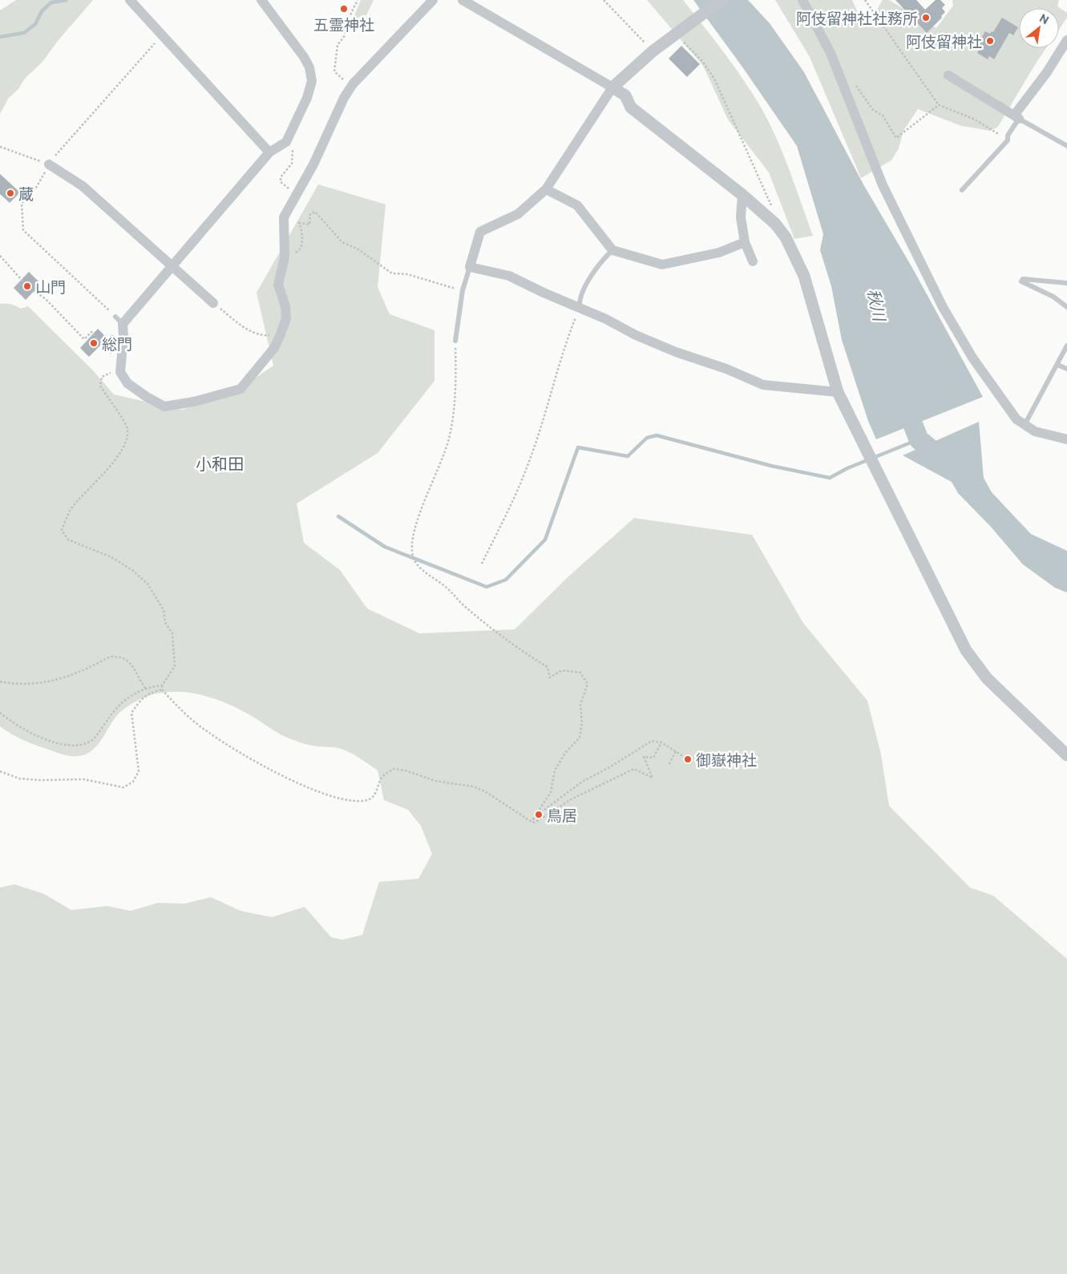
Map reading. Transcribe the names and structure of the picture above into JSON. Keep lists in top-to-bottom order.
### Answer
{
  "districts": ["小和田"],
  "water": ["秋川"],
  "places": [
    "五霊神社",
    "阿伎留神社社務所",
    "阿伎留神社",
    "蔵",
    "山門",
    "総門",
    "御嶽神社",
    "鳥居"
  ],
  "north": "top right"
}
